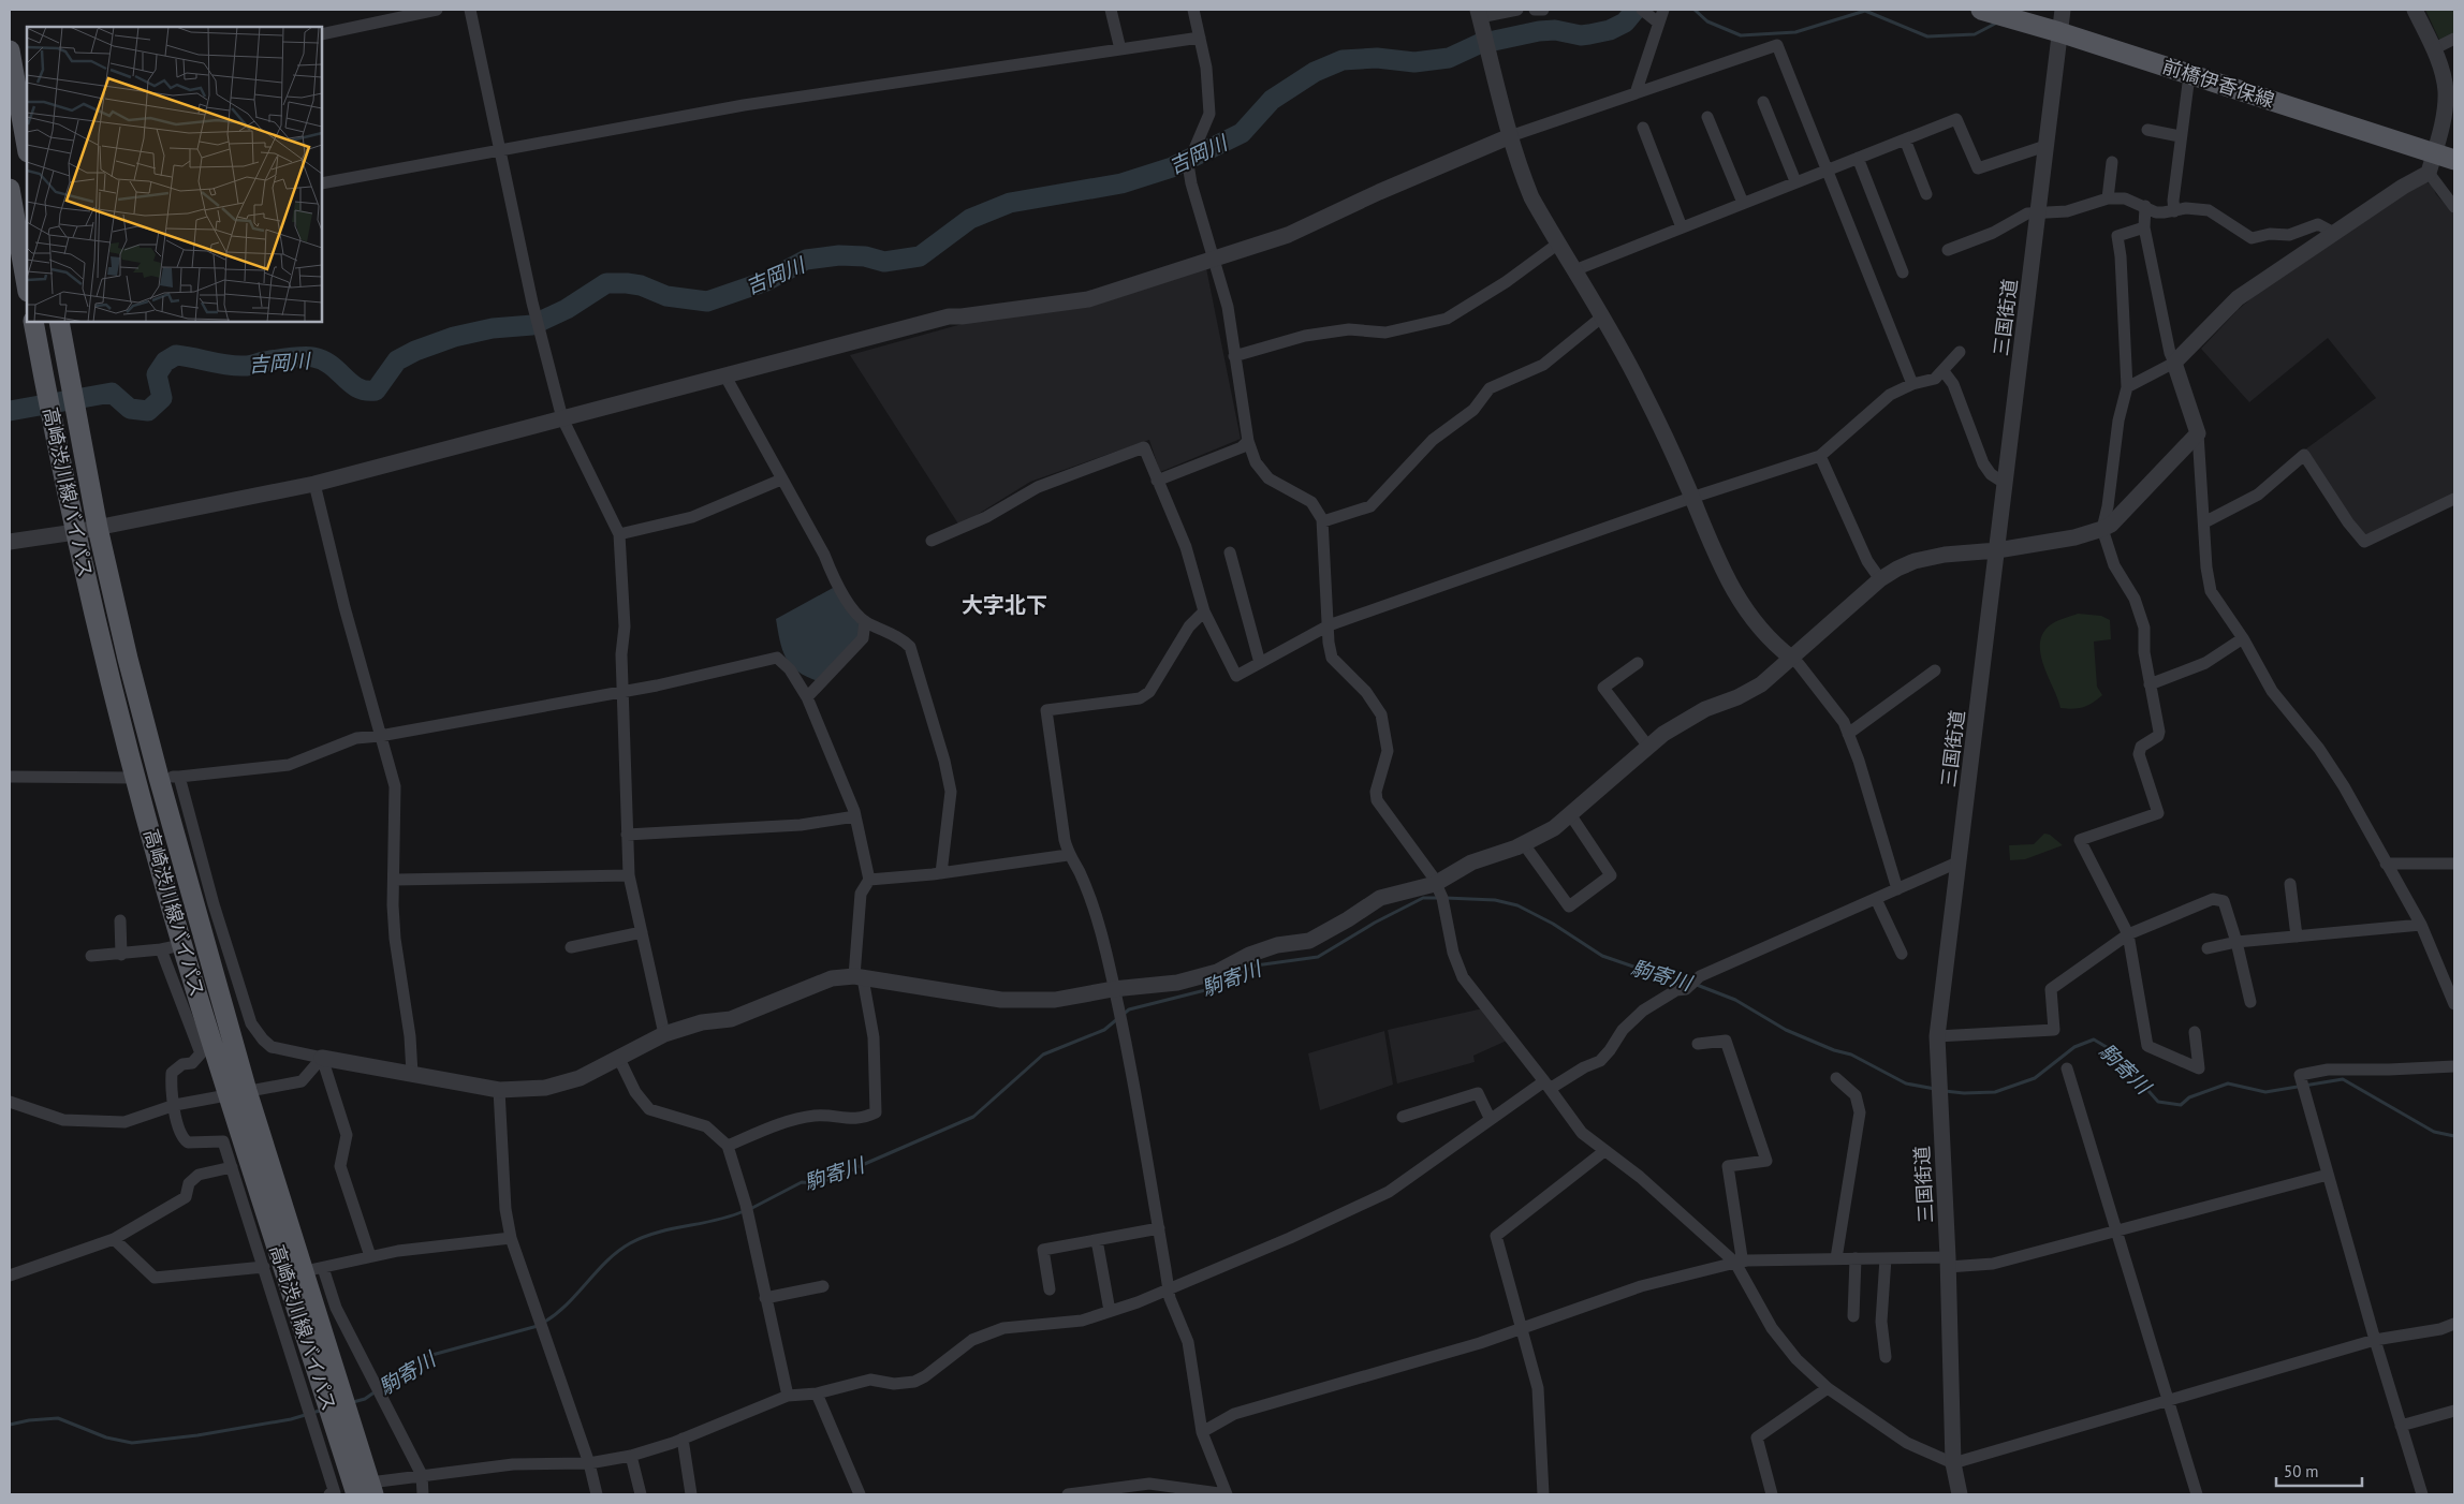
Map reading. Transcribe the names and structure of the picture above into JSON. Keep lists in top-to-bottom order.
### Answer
{
  "streets": {
    "main road": ["前橋伊香保線", "高崎渋川線バイパス"],
    "street": ["三国街道"]
  },
  "crossings": [
    ["前橋伊香保線", "三国街道"]
  ],
  "districts": ["大字北下"],
  "water": ["吉岡川", "駒寄川"],
  "scale_bar": "50 m"
}
